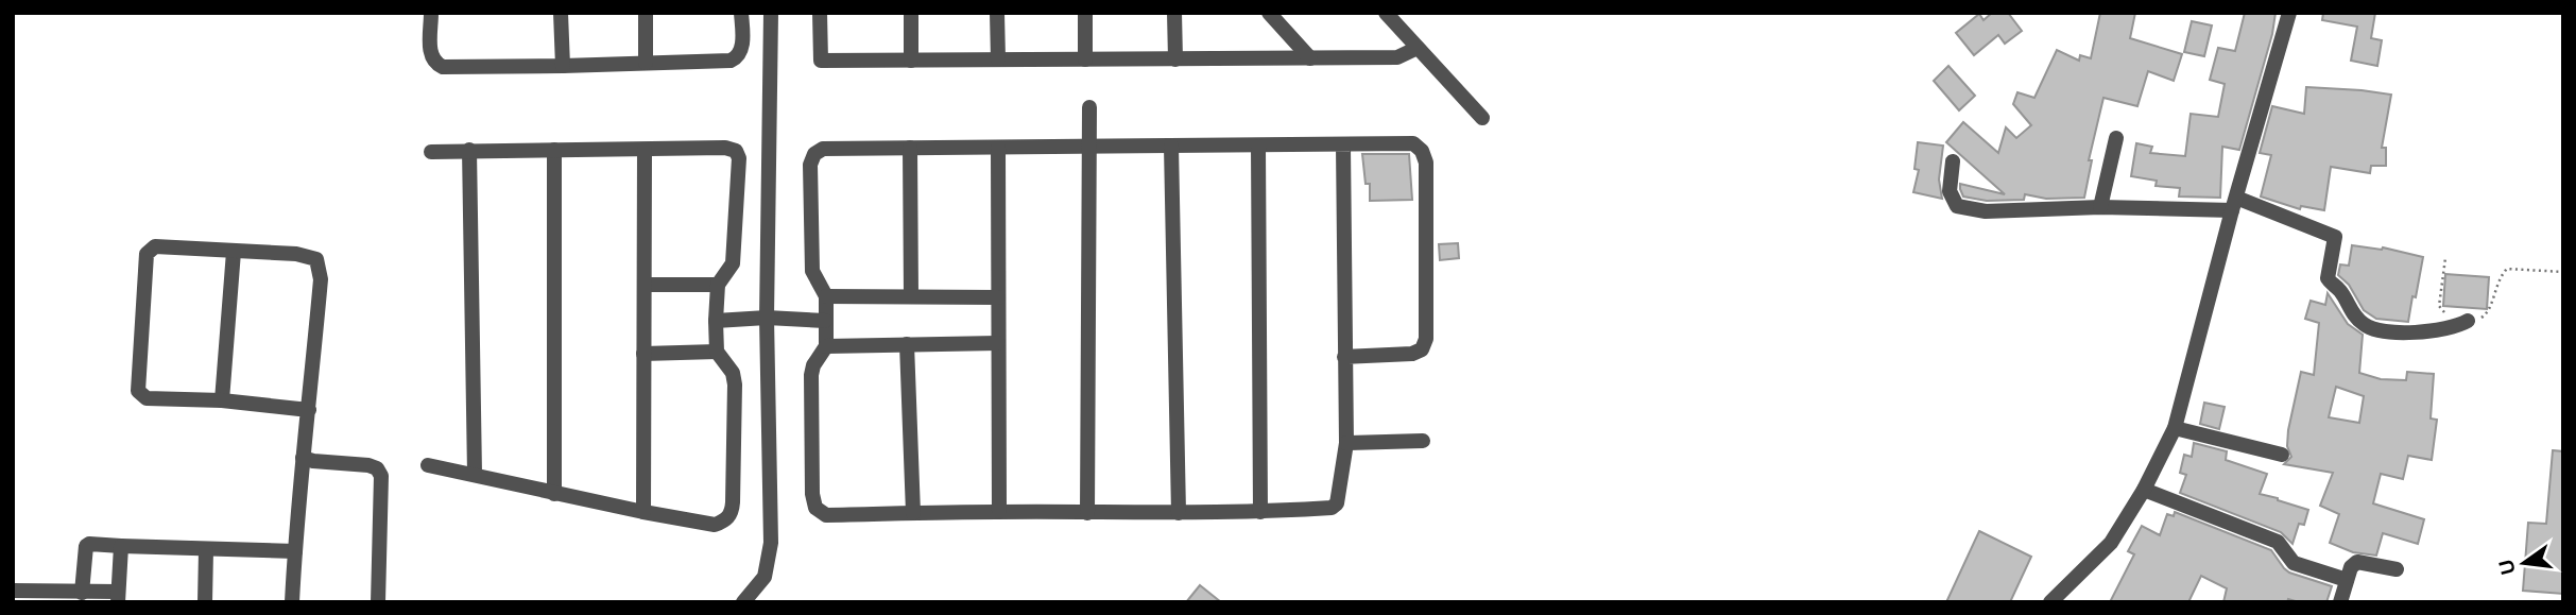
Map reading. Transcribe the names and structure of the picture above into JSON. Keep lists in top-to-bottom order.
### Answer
{
  "north": "left"
}
